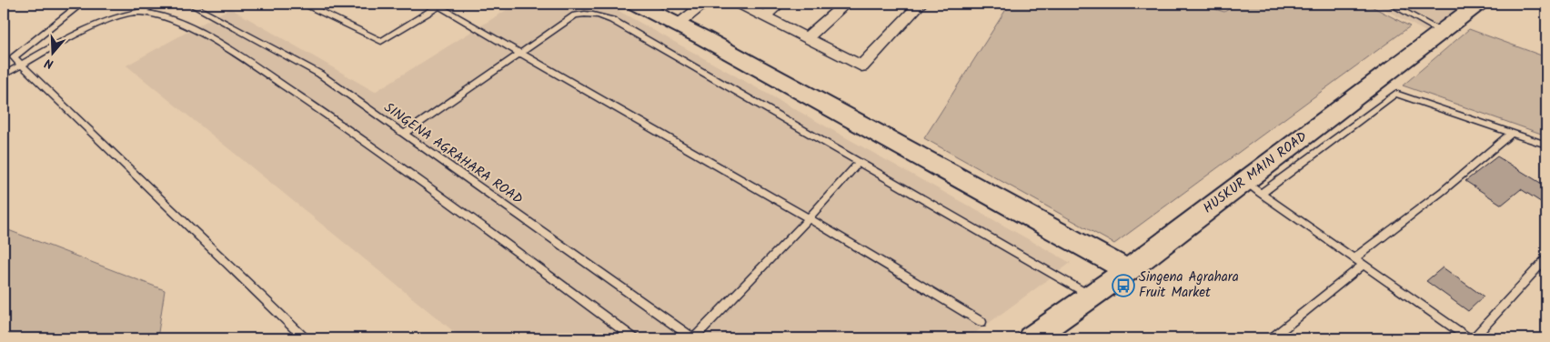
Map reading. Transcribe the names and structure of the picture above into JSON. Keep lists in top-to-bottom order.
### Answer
{
  "streets": {
    "main road": ["HUSKUR MAIN ROAD"],
    "lane": ["SINGENA AGRAHARA ROAD"]
  },
  "places": {
    "bus stop": ["Singena Agrahara Fruit Market"]
  },
  "north": "bottom"
}
